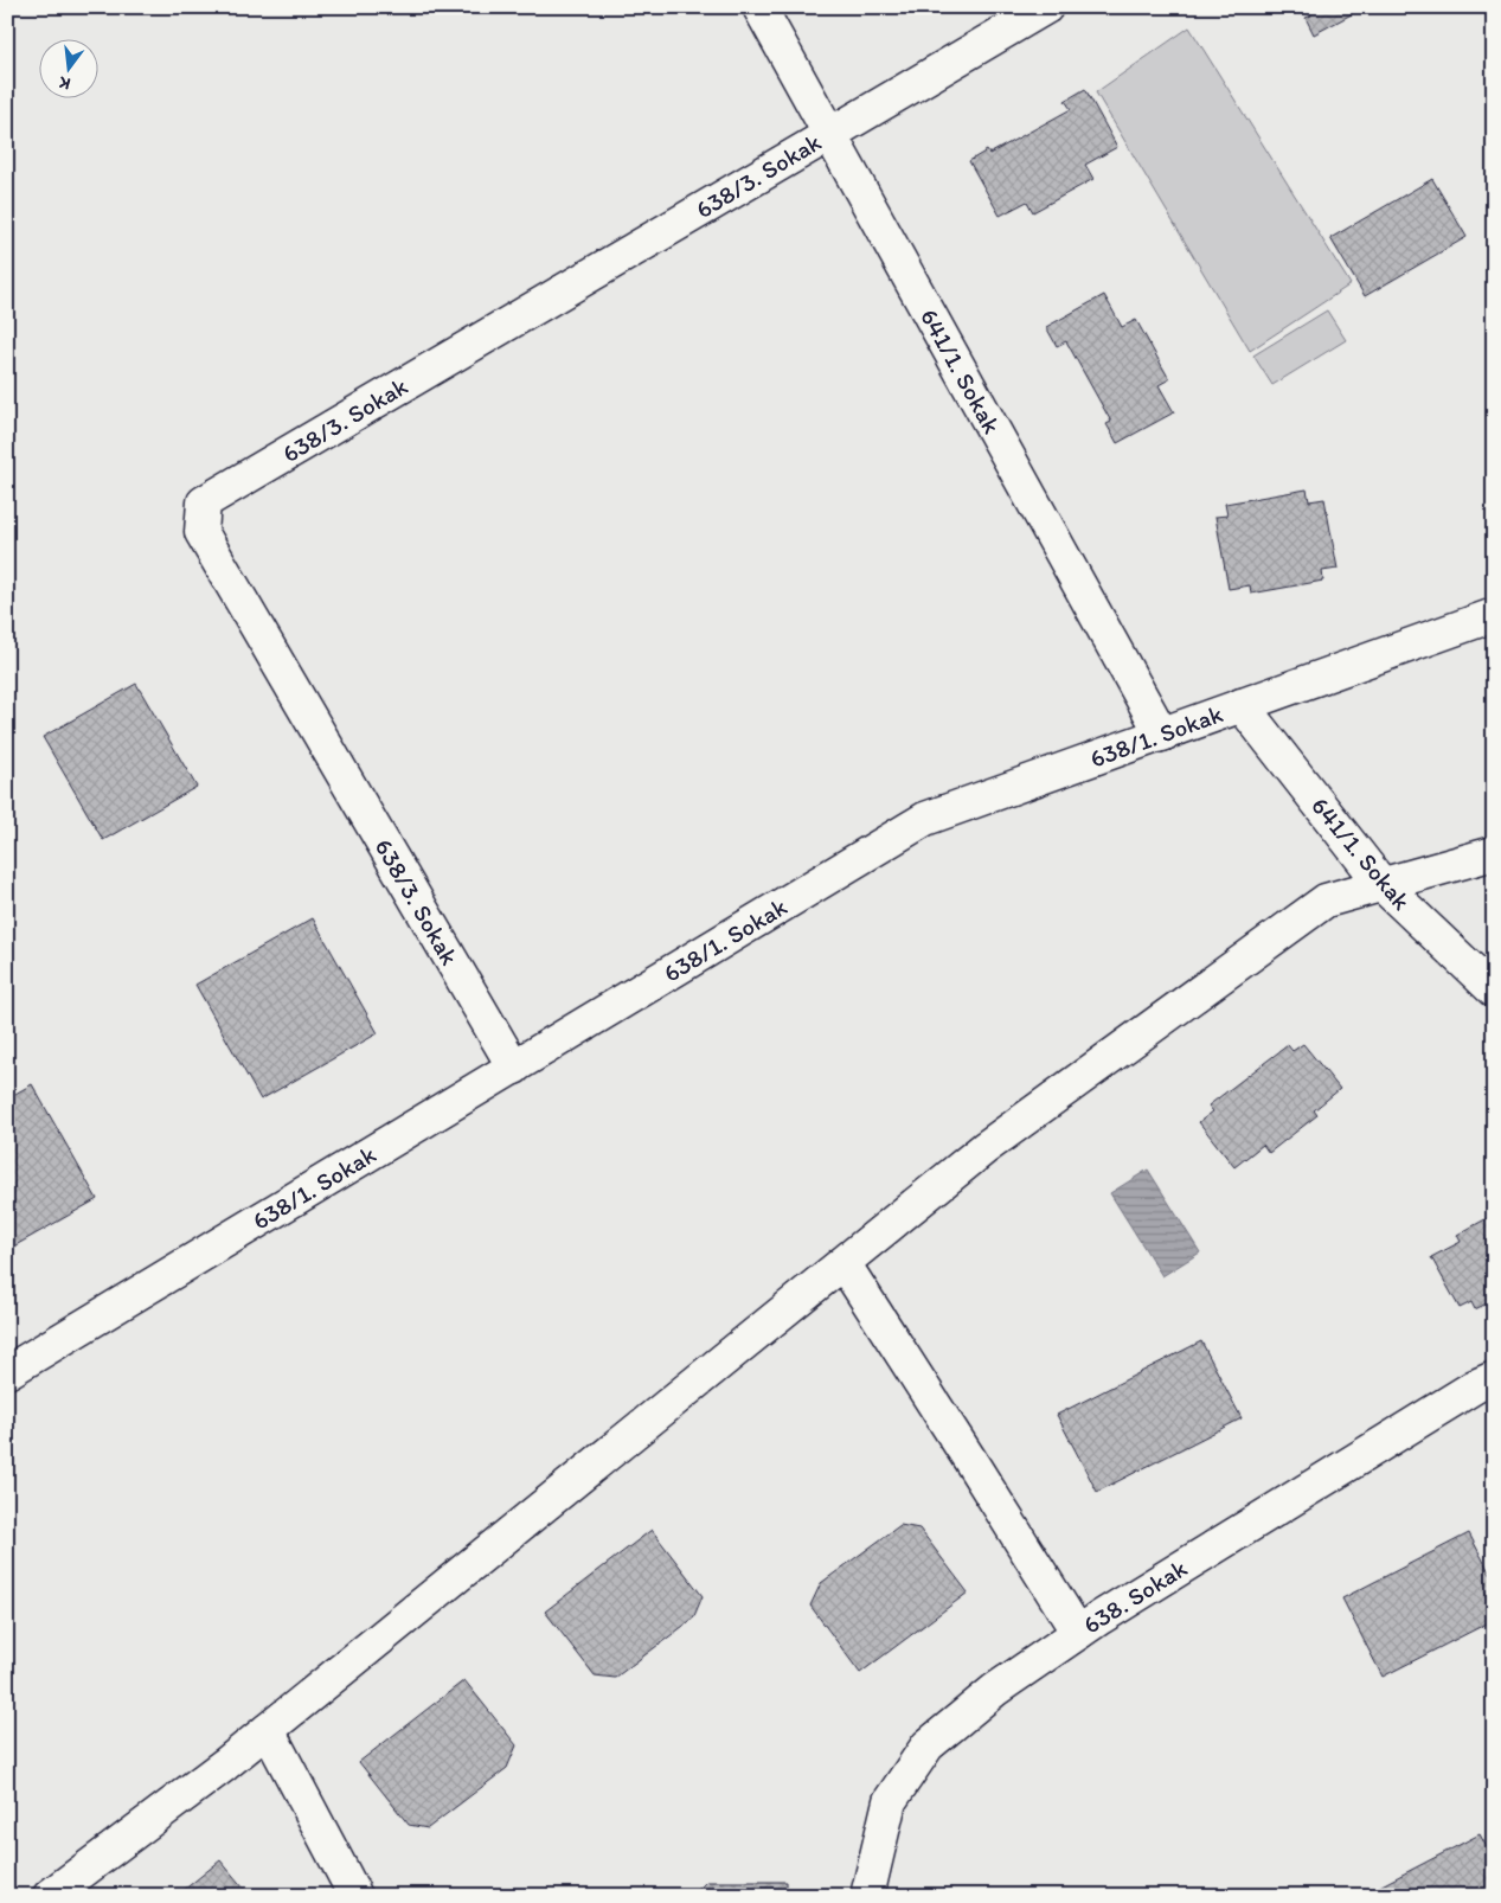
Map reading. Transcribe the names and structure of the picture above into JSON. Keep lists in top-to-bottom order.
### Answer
{
  "streets": {
    "street": [
      "638/3. Sokak",
      "641/1. Sokak",
      "638/1. Sokak",
      "638. Sokak"
    ]
  },
  "crossings": [
    ["638/3. Sokak", "641/1. Sokak"],
    ["638/3. Sokak", "638/1. Sokak"],
    ["641/1. Sokak", "638/1. Sokak"]
  ],
  "north": "bottom"
}
